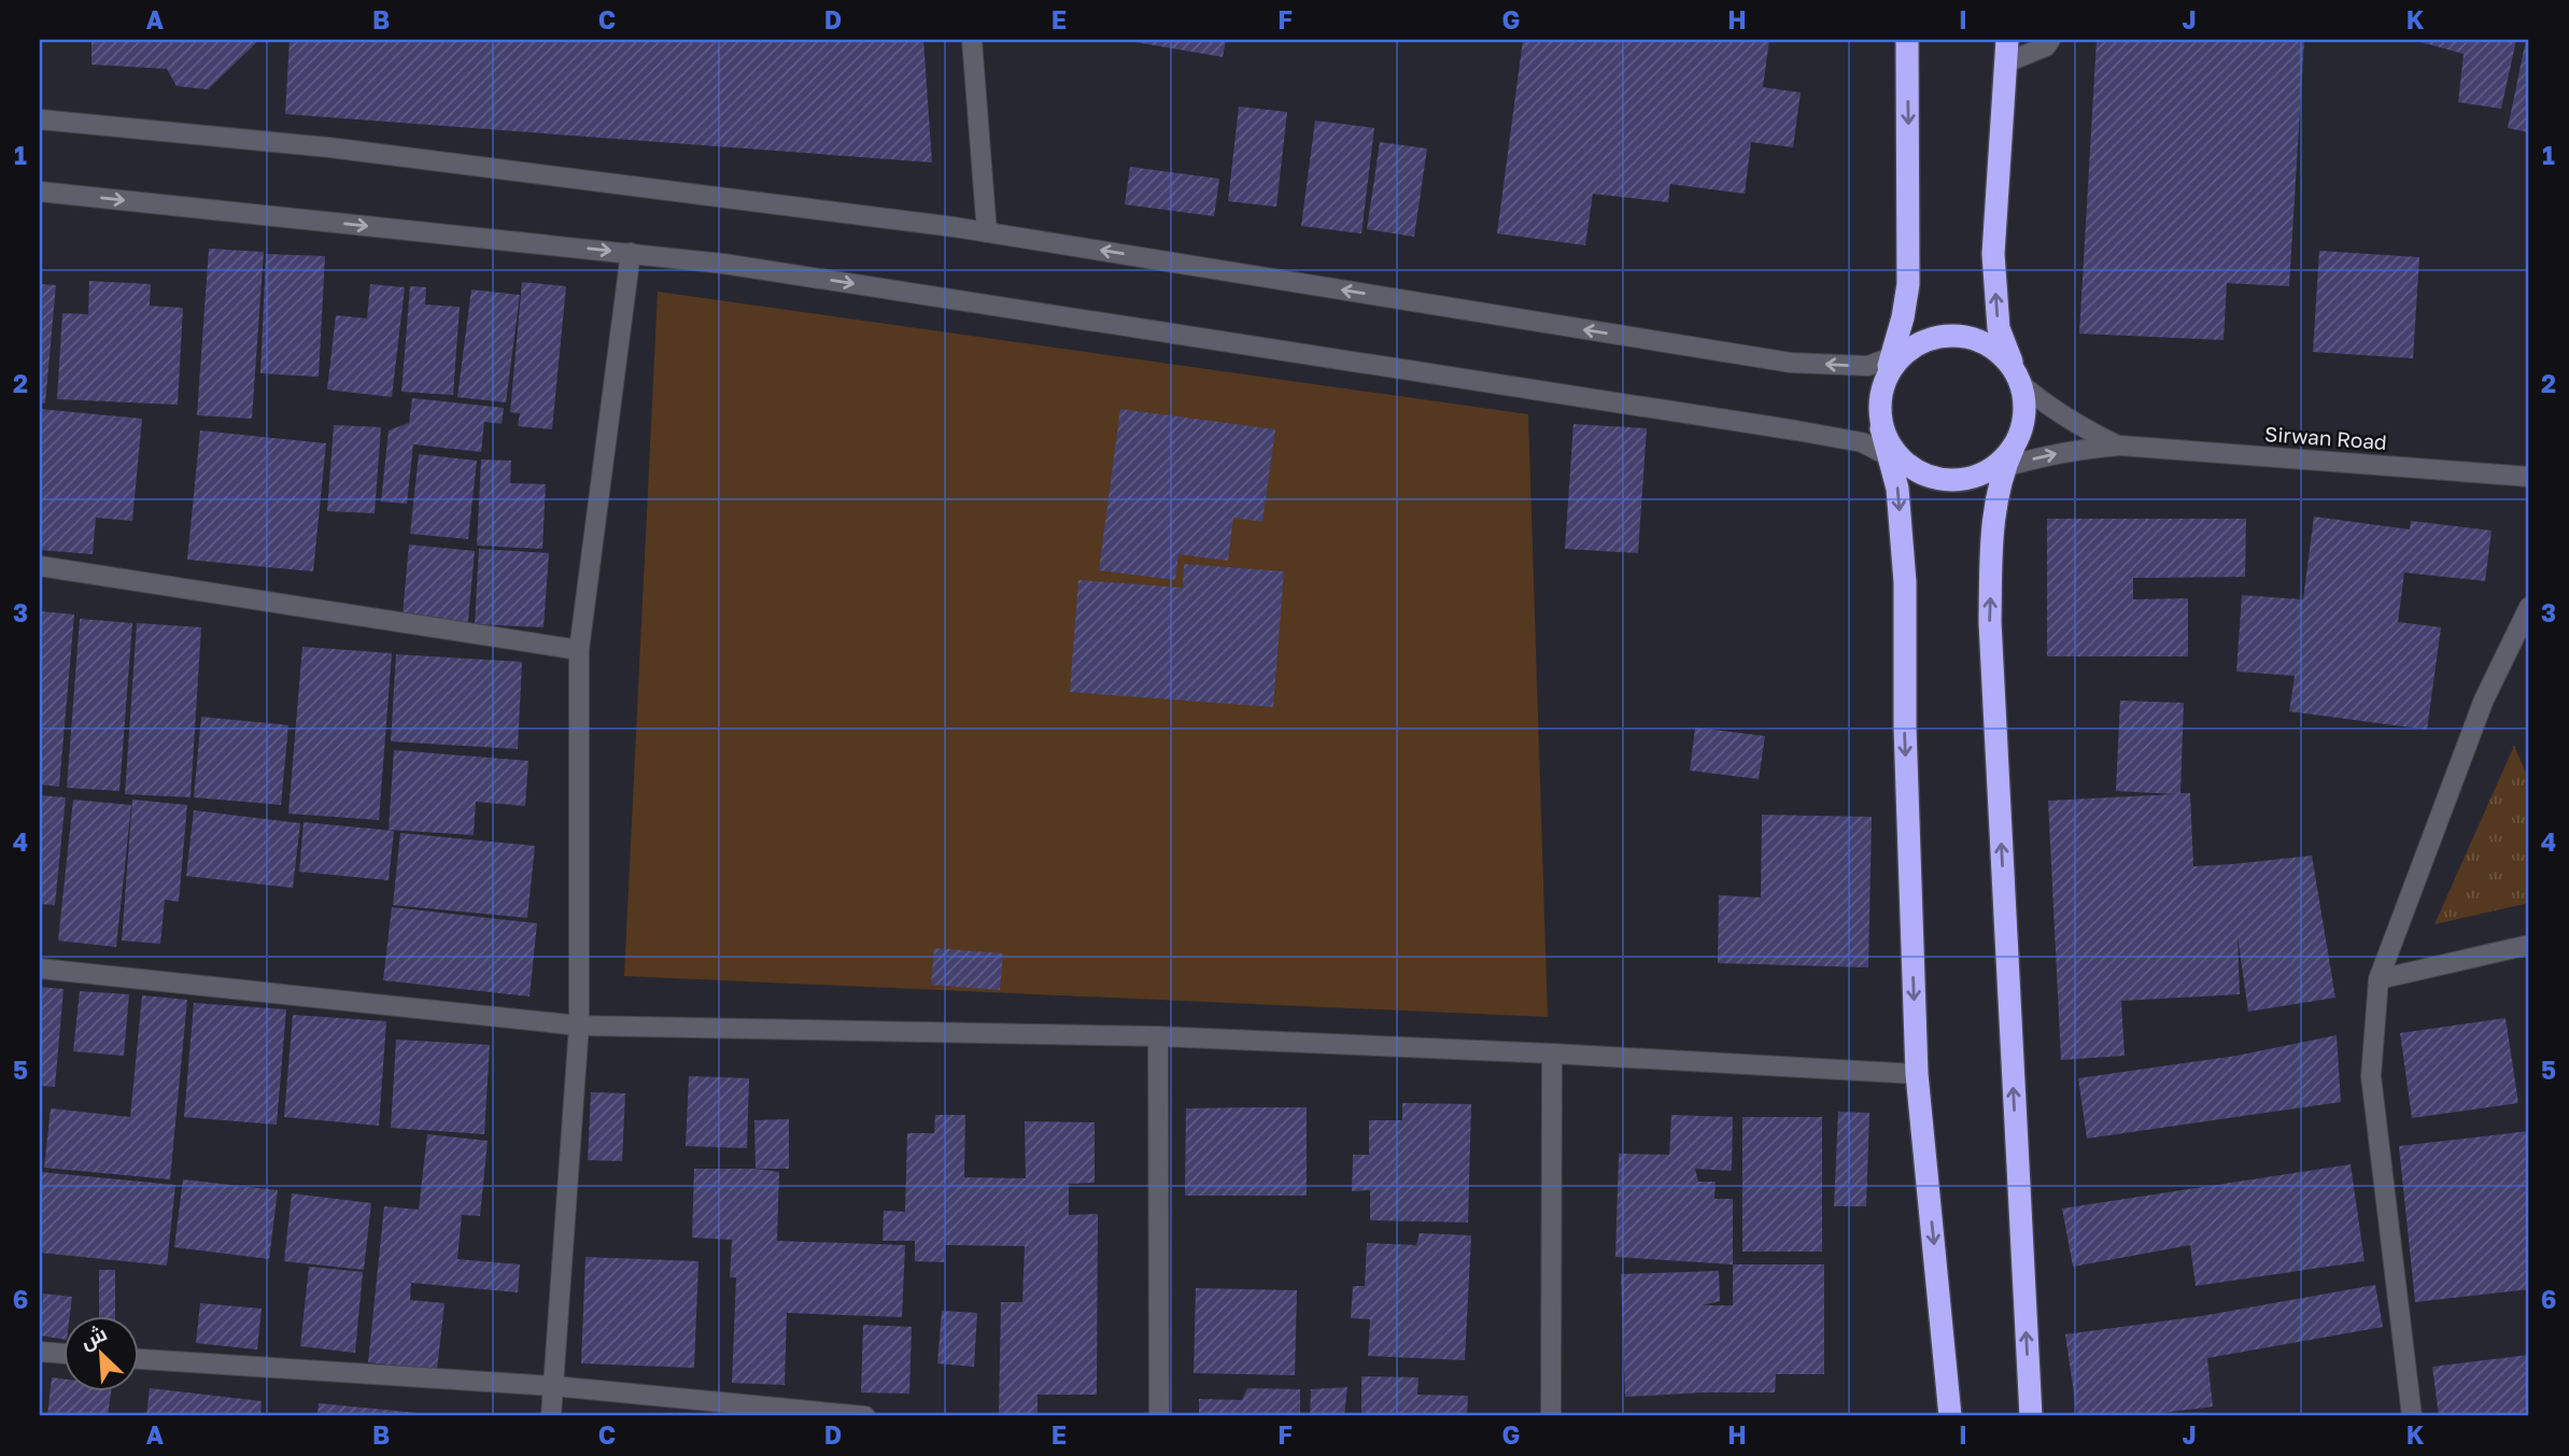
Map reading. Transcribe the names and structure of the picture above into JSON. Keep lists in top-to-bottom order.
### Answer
{
  "streets": {
    "street": ["Sirwan Road"]
  },
  "north": "top left",
  "grid": {
    "columns": [
      "A",
      "B",
      "C",
      "D",
      "E",
      "F",
      "G",
      "H",
      "I",
      "J",
      "K"
    ],
    "rows": [
      "1",
      "2",
      "3",
      "4",
      "5",
      "6"
    ]
  }
}
